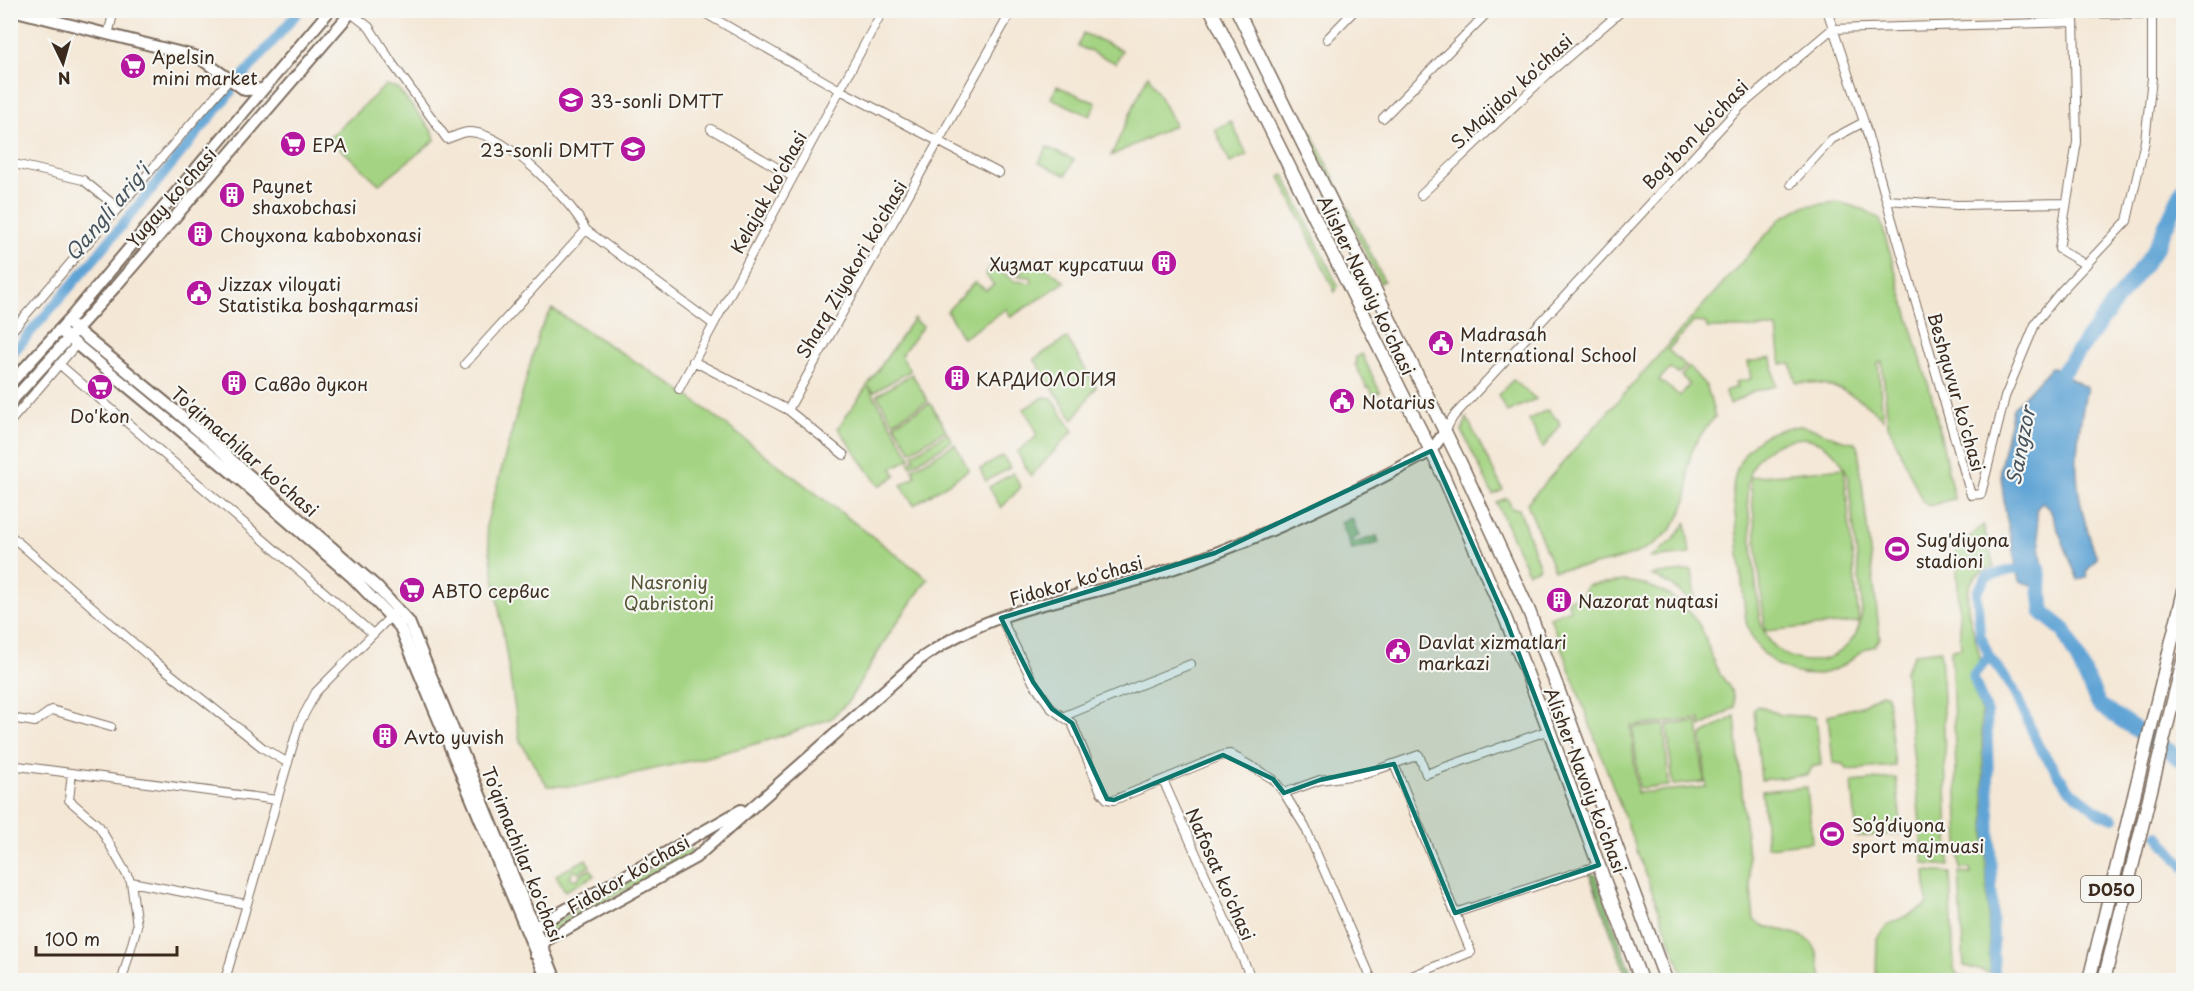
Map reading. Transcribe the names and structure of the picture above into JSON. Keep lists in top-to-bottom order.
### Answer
{
  "streets": {
    "main road": [
      "Bog'bon ko'chasi",
      "Yugay ko'chasi",
      "Alisher Navoiy ko'chasi",
      "To'qimachilar ko'chasi",
      "Fidokor ko'chasi",
      "D050"
    ],
    "street": [
      "S.Majidov ko'chasi",
      "Kelajak ko'chasi",
      "Sharq Ziyokori ko'chasi",
      "Beshquvur ko'chasi",
      "Nafosat ko'chasi"
    ]
  },
  "crossings": [
    ["Bog'bon ko'chasi", "Alisher Navoiy ko'chasi"],
    ["Bog'bon ko'chasi", "Fidokor ko'chasi"],
    ["Yugay ko'chasi", "To'qimachilar ko'chasi"],
    ["Alisher Navoiy ko'chasi", "Fidokor ko'chasi"],
    ["To'qimachilar ko'chasi", "Fidokor ko'chasi"]
  ],
  "water": ["Qangli arig'i", "Sangzor"],
  "parks": ["Nasroniy Qabristoni"],
  "places": {
    "supermarket": [
      "Apelsin mini market",
      "EPA",
      "Do'kon",
      "АВТО сервис"
    ],
    "school or university": ["33-sonli DMTT", "23-sonli DMTT"],
    "building": [
      "Paynet shaxobchasi",
      "Choyxona kabobxonasi",
      "Хизмат курсатиш",
      "КАРДИОЛОГИЯ",
      "Cавдо дукон",
      "Nazorat nuqtasi",
      "Avto yuvish"
    ],
    "public building": [
      "Jizzax viloyati Statistika boshqarmasi",
      "Madrasah International School",
      "Notarius",
      "Davlat xizmatlari markazi"
    ],
    "sports": ["Sug'diyona stadioni", "So’g’diyona sport majmuasi"]
  },
  "scale_bar": "100 m",
  "north": "bottom"
}
